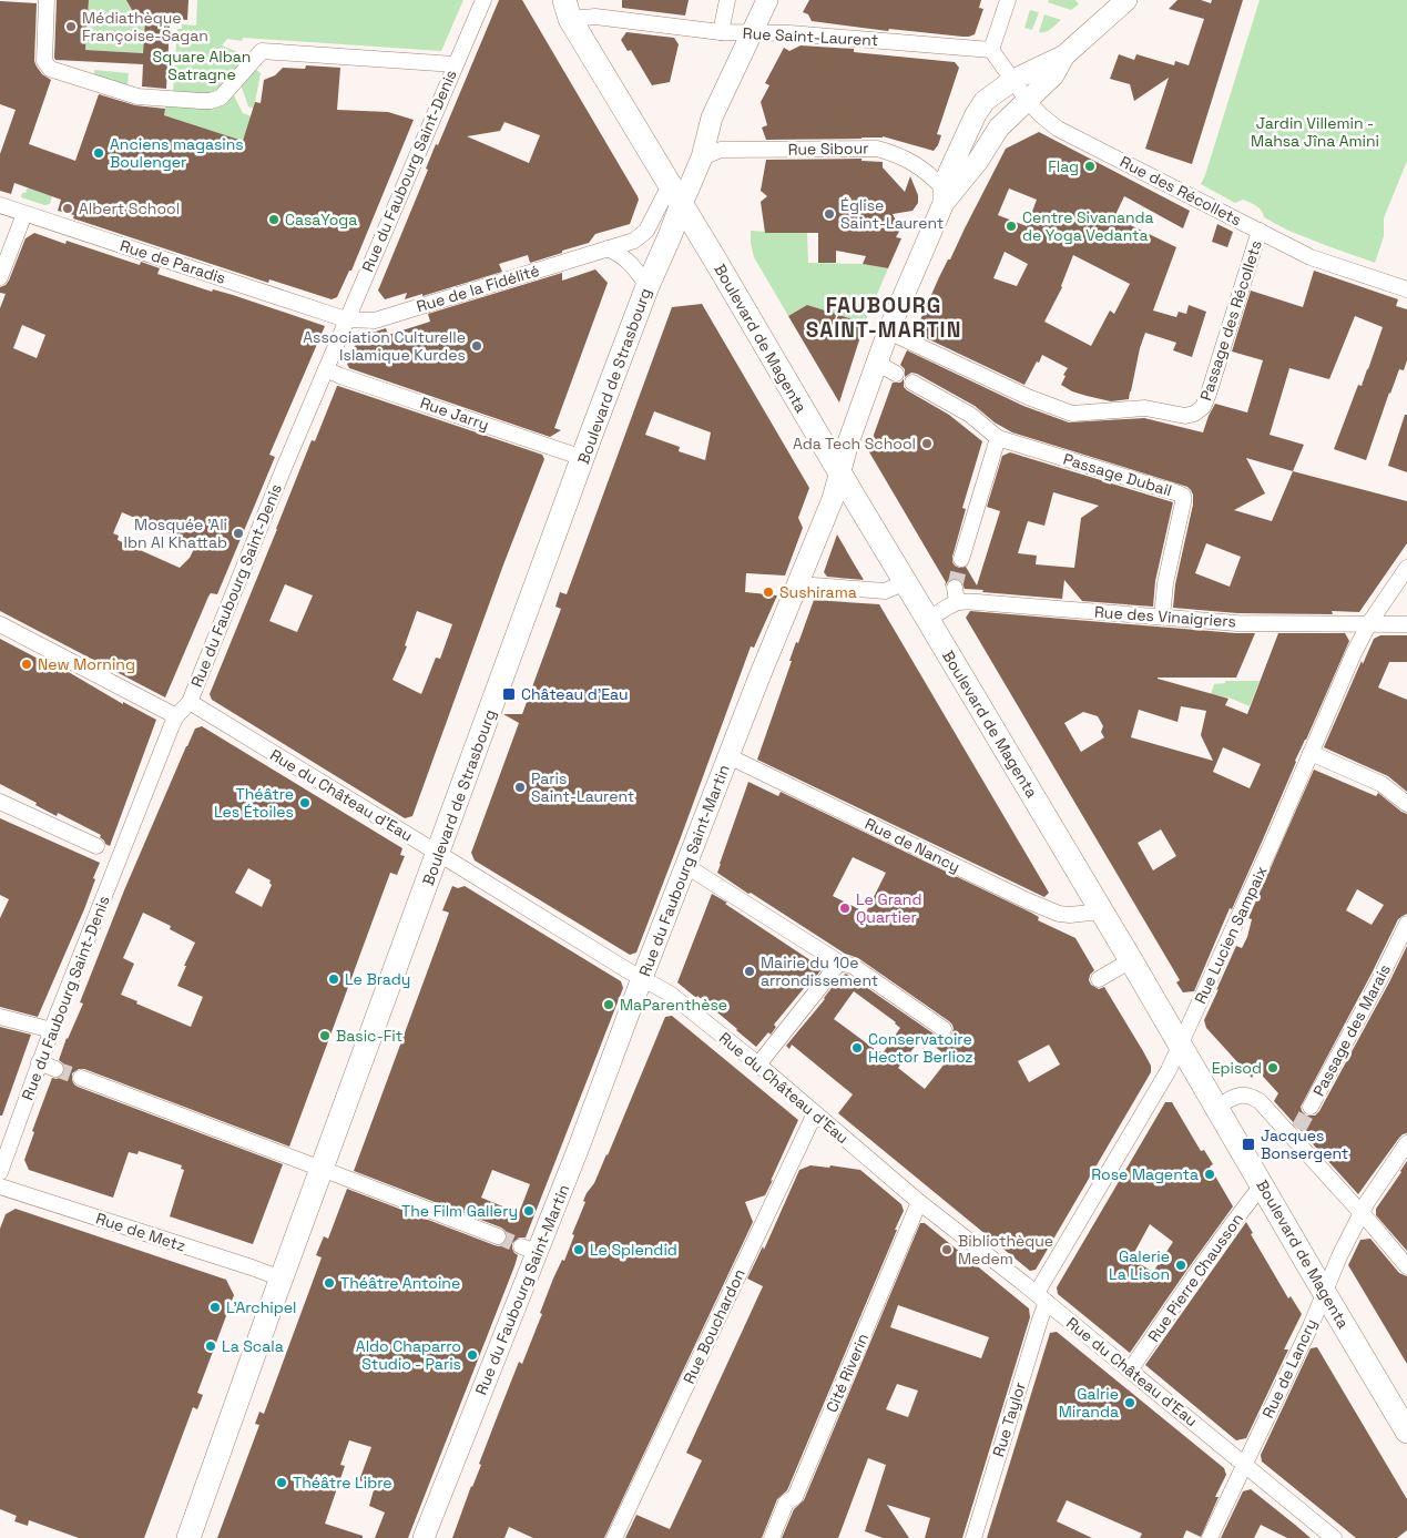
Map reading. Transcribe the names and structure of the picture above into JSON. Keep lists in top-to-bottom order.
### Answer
{
  "streets": {
    "main road": ["Boulevard de Magenta", "Boulevard de Strasbourg", "Rue du Faubourg Saint-Martin"],
    "street": [
      "Rue Saint-Laurent",
      "Rue Sibour",
      "Rue du Faubourg Saint-Denis",
      "Rue des Récollets",
      "Rue de Paradis",
      "Rue de la Fidélité",
      "Passage des Récollets",
      "Rue Jarry",
      "Passage Dubail",
      "Rue des Vinaigriers",
      "Rue du Château d'Eau",
      "Rue de Nancy",
      "Rue Lucien Sampaix",
      "Passage des Marais",
      "Rue de Metz",
      "Rue Pierre Chausson",
      "Rue Bouchardon",
      "Rue de Lancry",
      "Cité Riverin",
      "Rue Taylor"
    ]
  },
  "crossings": [
    ["Rue Saint-Laurent", "Boulevard de Magenta"],
    ["Rue Saint-Laurent", "Boulevard de Strasbourg"],
    ["Rue Sibour", "Boulevard de Strasbourg"],
    ["Rue Sibour", "Rue du Faubourg Saint-Martin"],
    ["Rue du Faubourg Saint-Denis", "Rue de Paradis"],
    ["Rue du Faubourg Saint-Denis", "Rue de la Fidélité"],
    ["Rue du Faubourg Saint-Denis", "Rue Jarry"],
    ["Rue du Faubourg Saint-Denis", "Rue du Château d'Eau"],
    ["Rue des Récollets", "Passage des Récollets"],
    ["Rue des Récollets", "Rue du Faubourg Saint-Martin"],
    ["Rue de Paradis", "Rue de la Fidélité"],
    ["Rue de la Fidélité", "Boulevard de Magenta"],
    ["Passage des Récollets", "Rue du Faubourg Saint-Martin"],
    ["Boulevard de Magenta", "Boulevard de Strasbourg"],
    ["Boulevard de Magenta", "Rue des Vinaigriers"],
    ["Boulevard de Magenta", "Rue de Nancy"],
    ["Boulevard de Magenta", "Rue du Faubourg Saint-Martin"],
    ["Boulevard de Magenta", "Rue Lucien Sampaix"],
    ["Boulevard de Magenta", "Rue Pierre Chausson"],
    ["Boulevard de Magenta", "Rue de Lancry"],
    ["Boulevard de Strasbourg", "Rue Jarry"],
    ["Boulevard de Strasbourg", "Rue du Château d'Eau"],
    ["Boulevard de Strasbourg", "Rue de Metz"],
    ["Passage Dubail", "Rue des Vinaigriers"],
    ["Rue des Vinaigriers", "Rue Lucien Sampaix"],
    ["Rue du Château d'Eau", "Rue du Faubourg Saint-Martin"],
    ["Rue du Château d'Eau", "Rue Lucien Sampaix"],
    ["Rue du Château d'Eau", "Rue Pierre Chausson"],
    ["Rue du Château d'Eau", "Rue Bouchardon"],
    ["Rue du Château d'Eau", "Rue de Lancry"],
    ["Rue du Château d'Eau", "Cité Riverin"],
    ["Rue du Château d'Eau", "Rue Taylor"],
    ["Rue de Nancy", "Rue du Faubourg Saint-Martin"],
    ["Rue Lucien Sampaix", "Rue Taylor"]
  ],
  "districts": ["FAUBOURG SAINT-MARTIN"],
  "parks": ["Square Alban Satragne", "Jardin Villemin - Mahsa Jîna Amini"],
  "places": {
    "other": [
      "Médiathèque Françoise-Sagan",
      "Anciens magasins Boulenger",
      "Flag",
      "Albert School",
      "Église Saint-Laurent",
      "CasaYoga",
      "Centre Sivananda de Yoga Vedanta",
      "Association Culturelle Islamique Kurdes",
      "Ada Tech School",
      "Mosquée 'Ali Ibn Al Khattab",
      "Sushirama",
      "New Morning",
      "Paris Saint-Laurent",
      "Théâtre Les Étoiles",
      "Le Grand Quartier",
      "Mairie du 10e arrondissement",
      "Le Brady",
      "MaParenthèse",
      "Basic-Fit",
      "Conservatoire Hector Berlioz",
      "Episod",
      "Rose Magenta",
      "The Film Gallery",
      "Le Splendid",
      "Bibliothèque Medem",
      "Galerie La Lison",
      "Théâtre Antoine",
      "L'Archipel",
      "La Scala",
      "Aldo Chaparro Studio - Paris",
      "Galrie Miranda",
      "Théâtre Libre"
    ],
    "transit": ["Château d'Eau", "Jacques Bonsergent"]
  }
}
